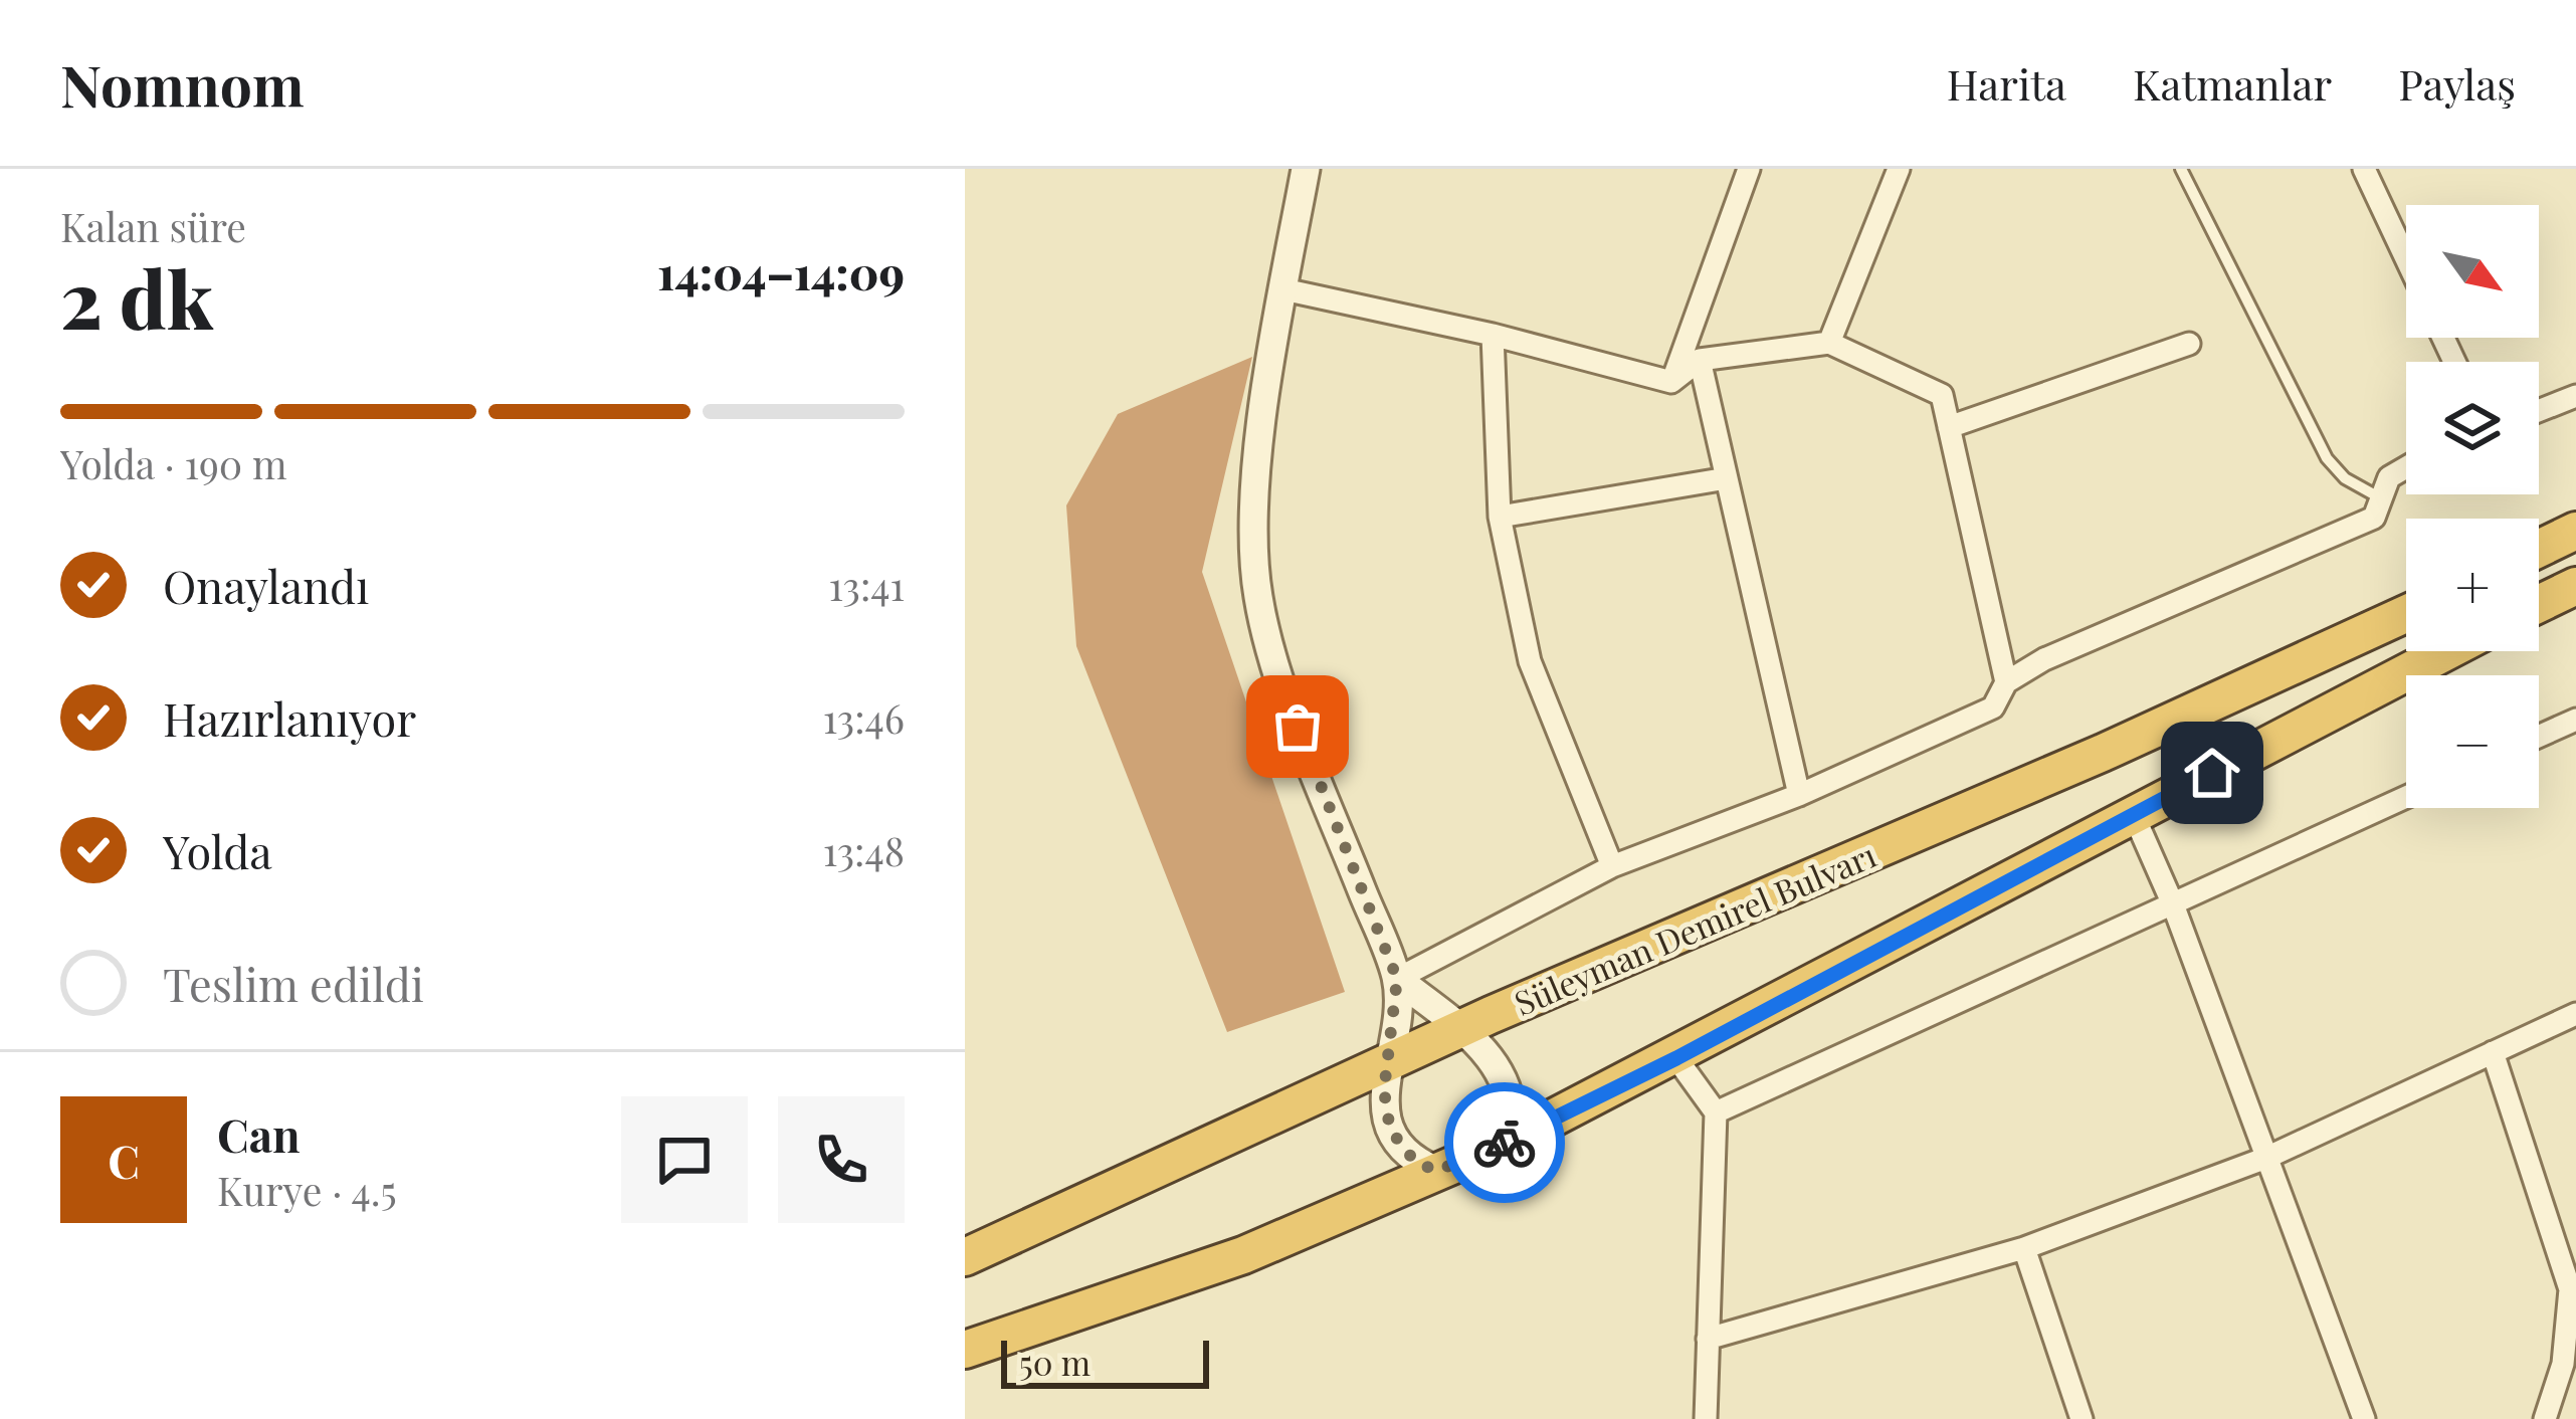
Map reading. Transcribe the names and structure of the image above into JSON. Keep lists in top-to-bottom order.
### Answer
{
  "streets": {
    "highway": ["Süleyman Demirel Bulvarı"]
  },
  "scale_bar": "50 m",
  "north": "bottom right",
  "page": {
    "header": "Nomnom",
    "nav": ["Harita", "Katmanlar", "Paylaş"],
    "heading": ["2 dk", "Kalan süre", "14:04–14:09"],
    "panel": ["Can", "Kurye · 4.5"],
    "map_buttons": ["+", "−"],
    "bar": "Yolda · 190 m",
    "list": [
      ["Onaylandı", "13:41"],
      ["Hazırlanıyor", "13:46"],
      ["Yolda", "13:48"],
      "Teslim edildi"
    ],
    "round": "C",
    "scale": "50 m"
  }
}
